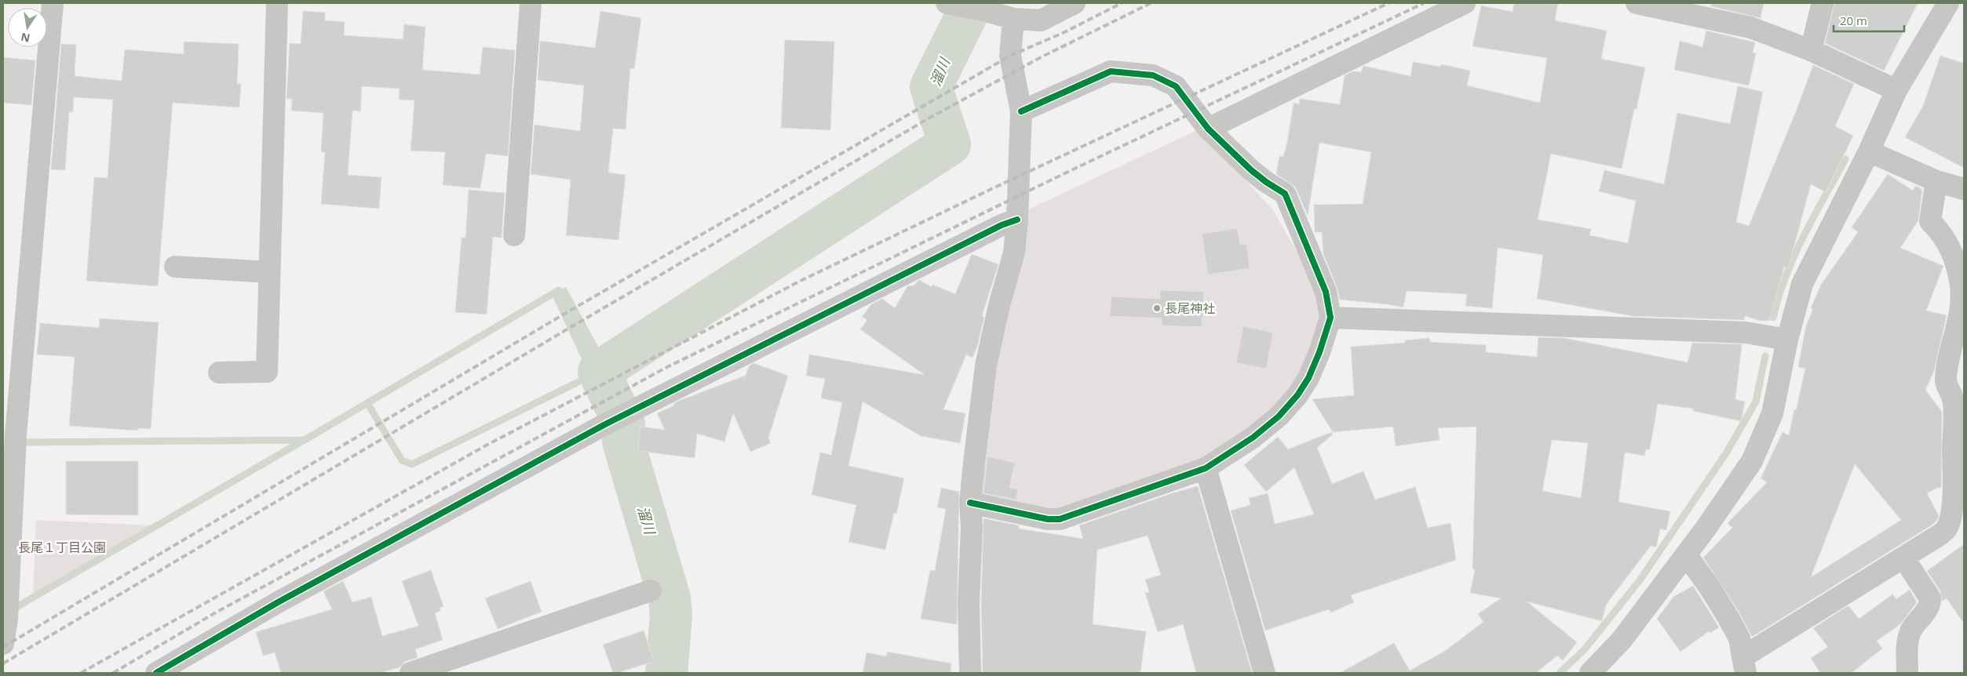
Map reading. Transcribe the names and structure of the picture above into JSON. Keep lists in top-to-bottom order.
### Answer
{
  "water": ["溜川"],
  "parks": ["長尾１丁目公園"],
  "places": ["長尾神社"],
  "scale_bar": "20 m",
  "north": "bottom"
}
